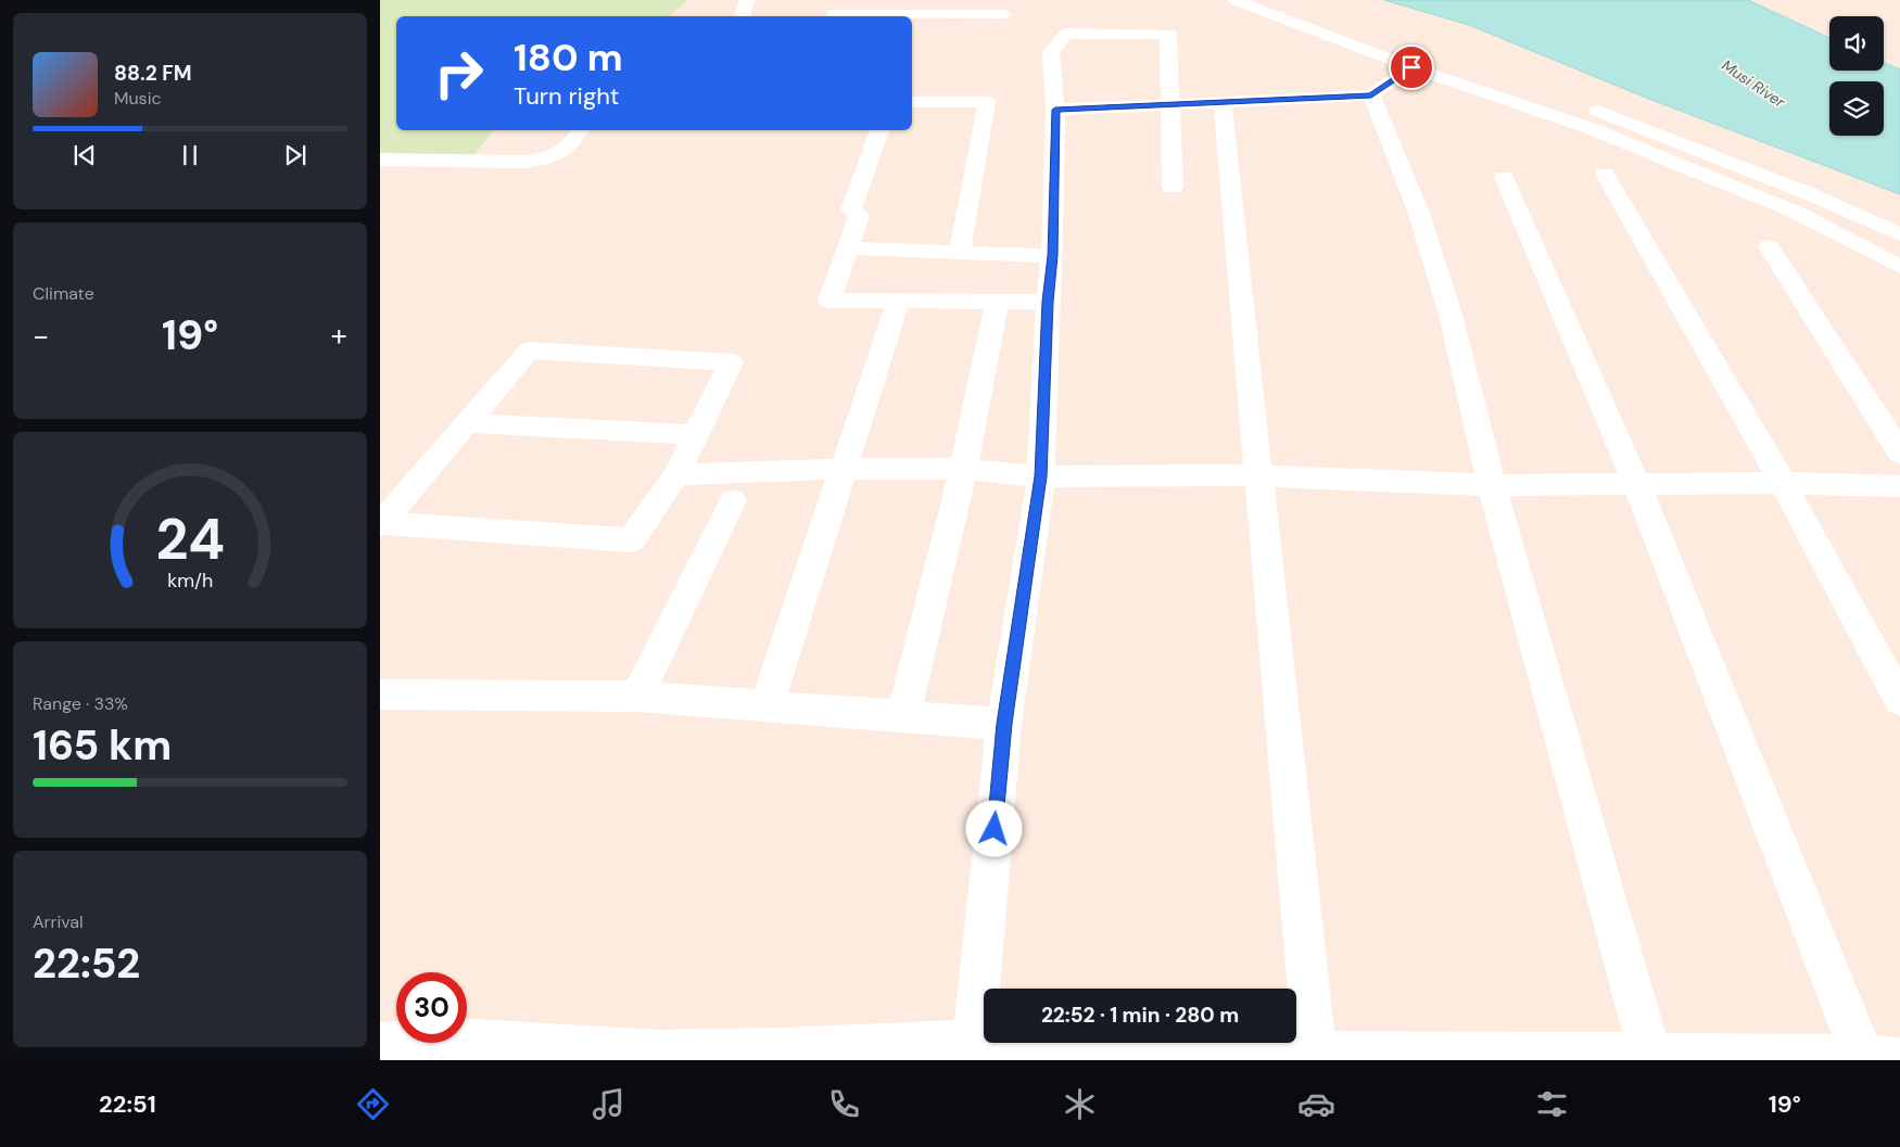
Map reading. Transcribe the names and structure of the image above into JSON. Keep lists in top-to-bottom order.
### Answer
{
  "water": ["Musi River"],
  "page": {
    "turn": ["180 m", "Turn right"],
    "song": ["88.2 FM", "Music"],
    "tile": [
      "Climate",
      ["Range · 33%", "165 km"],
      ["Arrival", "22:52"]
    ],
    "heat": ["−", "19°", "+"],
    "limit": "30",
    "trip": "22:52 · 1 min · 280 m",
    "tabs": ["22:51", "19°"],
    "gauge": ["24", "km/h"]
  }
}
